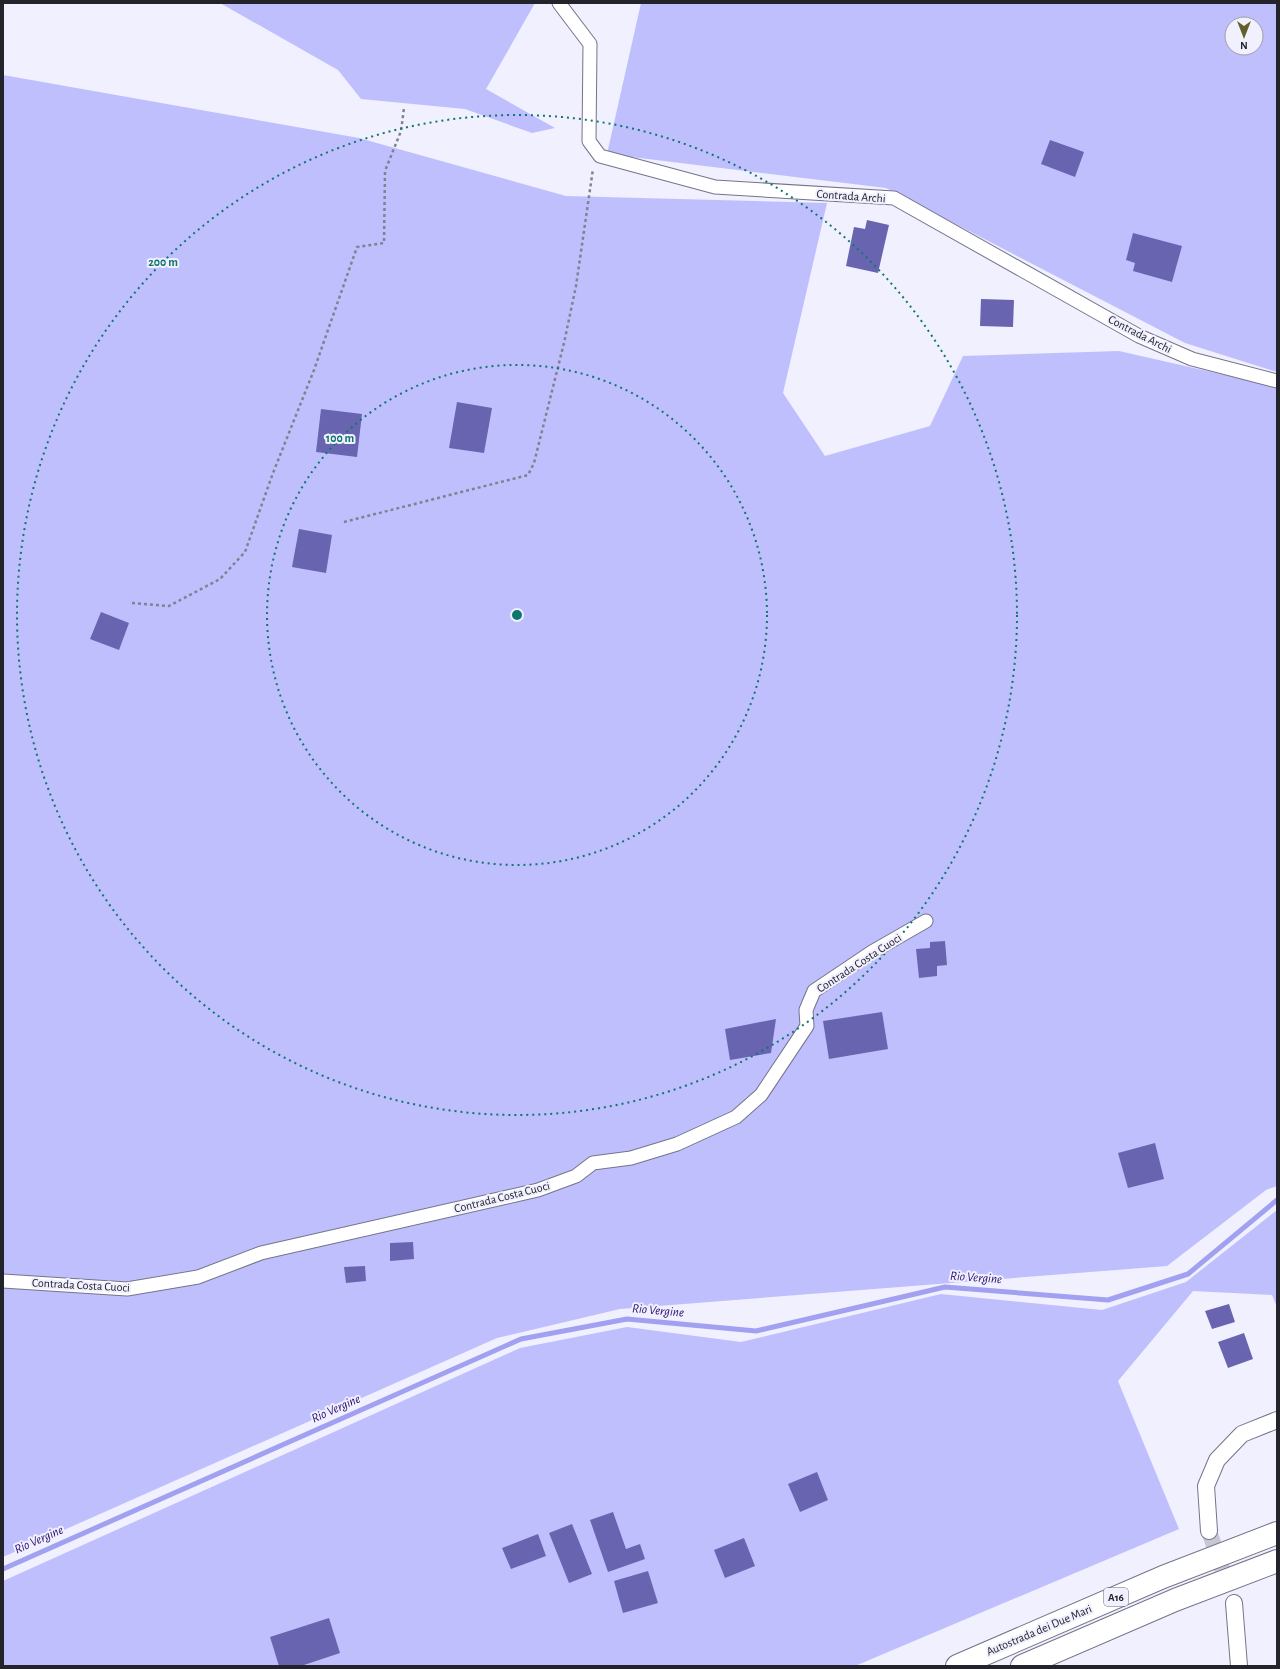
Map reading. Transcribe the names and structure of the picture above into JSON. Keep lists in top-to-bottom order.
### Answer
{
  "streets": {
    "highway": ["A16", "Autostrada dei Due Mari"],
    "street": ["Contrada Archi", "Contrada Costa Cuoci"]
  },
  "water": ["Rio Vergine"],
  "north": "bottom",
  "rings": ["200 m", "100 m"]
}
